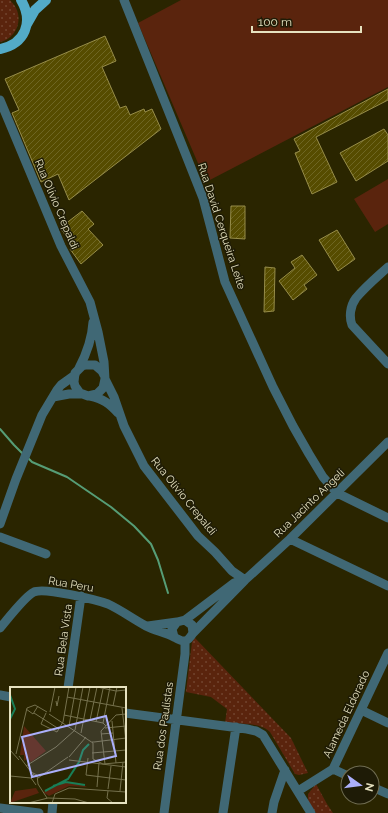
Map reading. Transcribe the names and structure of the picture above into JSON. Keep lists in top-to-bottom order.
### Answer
{
  "streets": {
    "street": [
      "Rua Olívio Crepaldi",
      "Rua David Cerqueira Leite",
      "Rua Jacinto Angeli",
      "Rua Peru",
      "Rua Bela Vista",
      "Alameda Eldorado",
      "Rua dos Paulistas"
    ]
  },
  "crossings": [
    ["Rua Olívio Crepaldi", "Rua Jacinto Angeli"],
    ["Rua David Cerqueira Leite", "Rua Jacinto Angeli"],
    ["Rua Jacinto Angeli", "Rua Peru"],
    ["Rua Jacinto Angeli", "Rua dos Paulistas"],
    ["Rua Peru", "Rua Bela Vista"],
    ["Rua Peru", "Rua dos Paulistas"]
  ],
  "scale_bar": "100 m",
  "north": "right"
}
